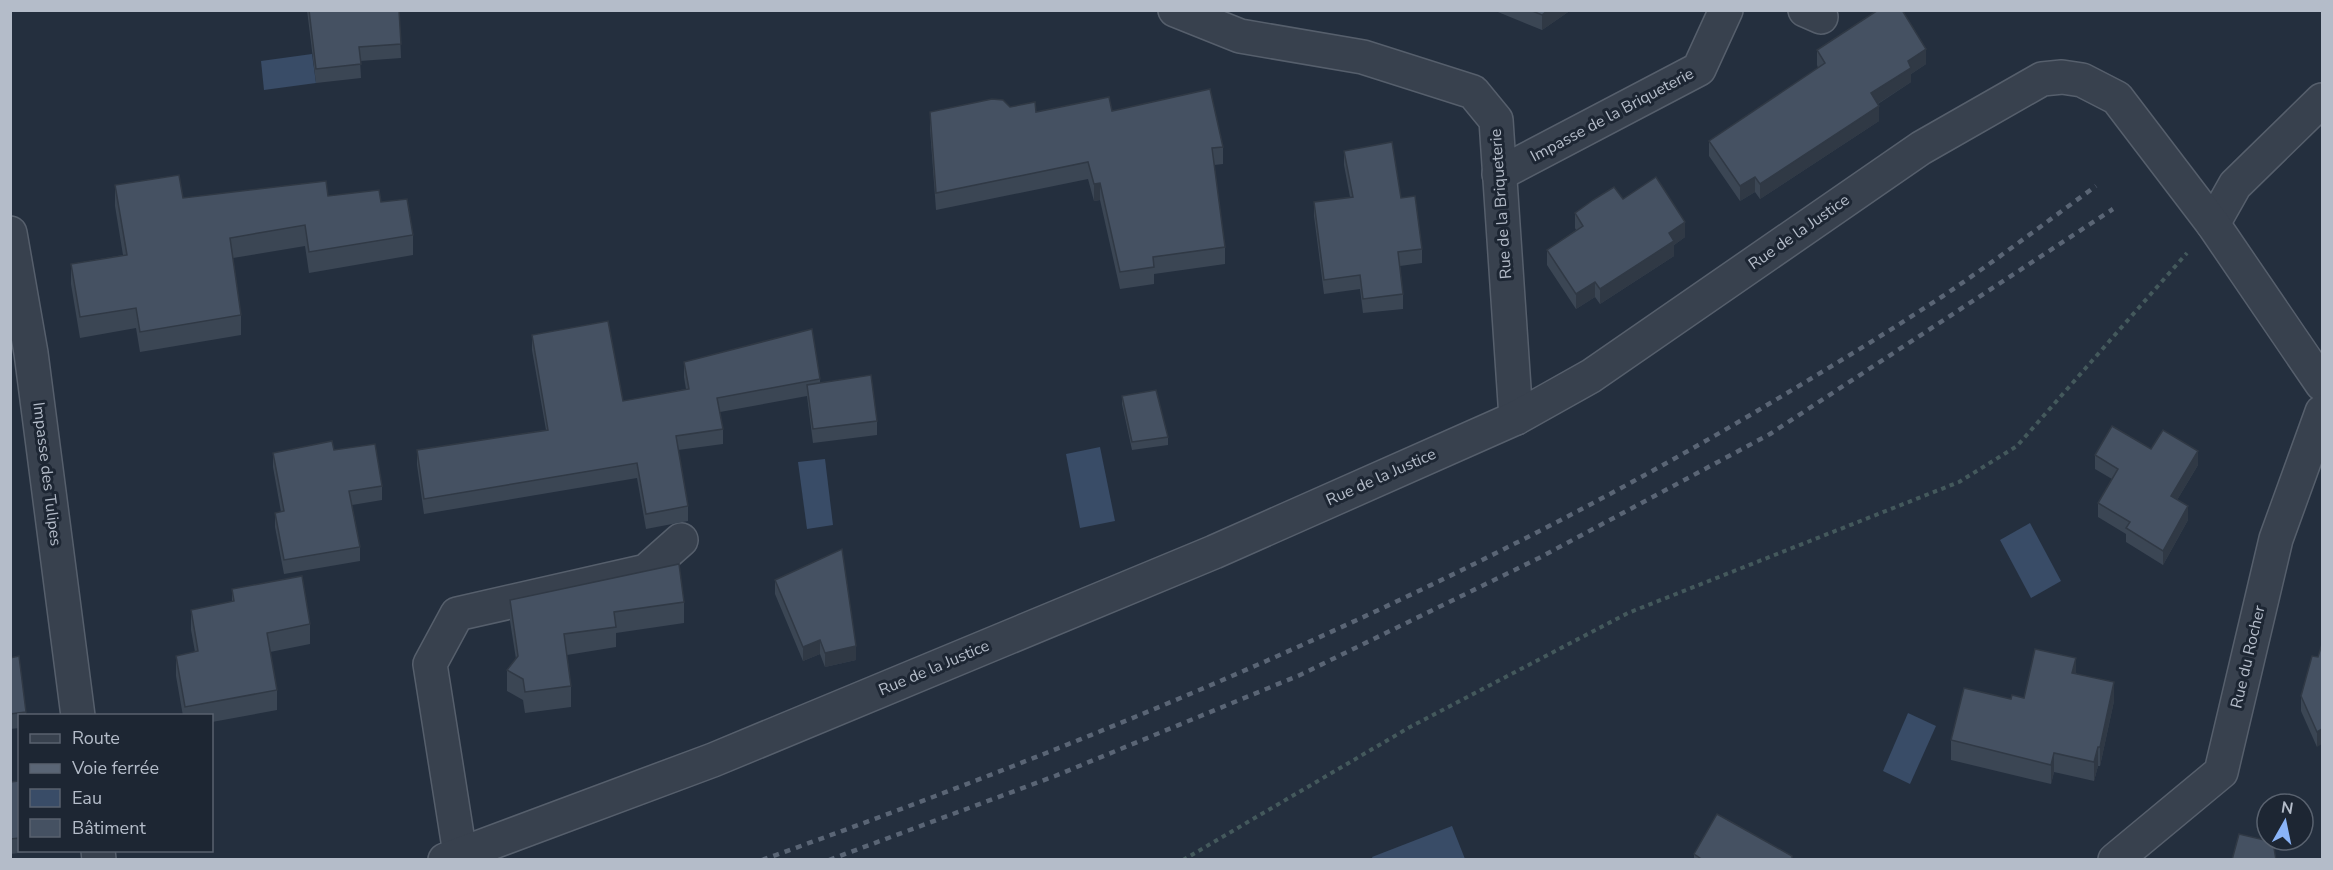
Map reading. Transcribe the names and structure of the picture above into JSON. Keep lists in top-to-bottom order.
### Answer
{
  "streets": {
    "street": [
      "Impasse de la Briqueterie",
      "Rue de la Briqueterie",
      "Rue de la Justice",
      "Impasse des Tulipes",
      "Rue du Rocher"
    ]
  },
  "crossings": [
    ["Impasse de la Briqueterie", "Rue de la Briqueterie"],
    ["Rue de la Briqueterie", "Rue de la Justice"]
  ],
  "legend": [
    "Route",
    "Voie ferrée",
    "Eau",
    "Bâtiment"
  ],
  "north": "top"
}
